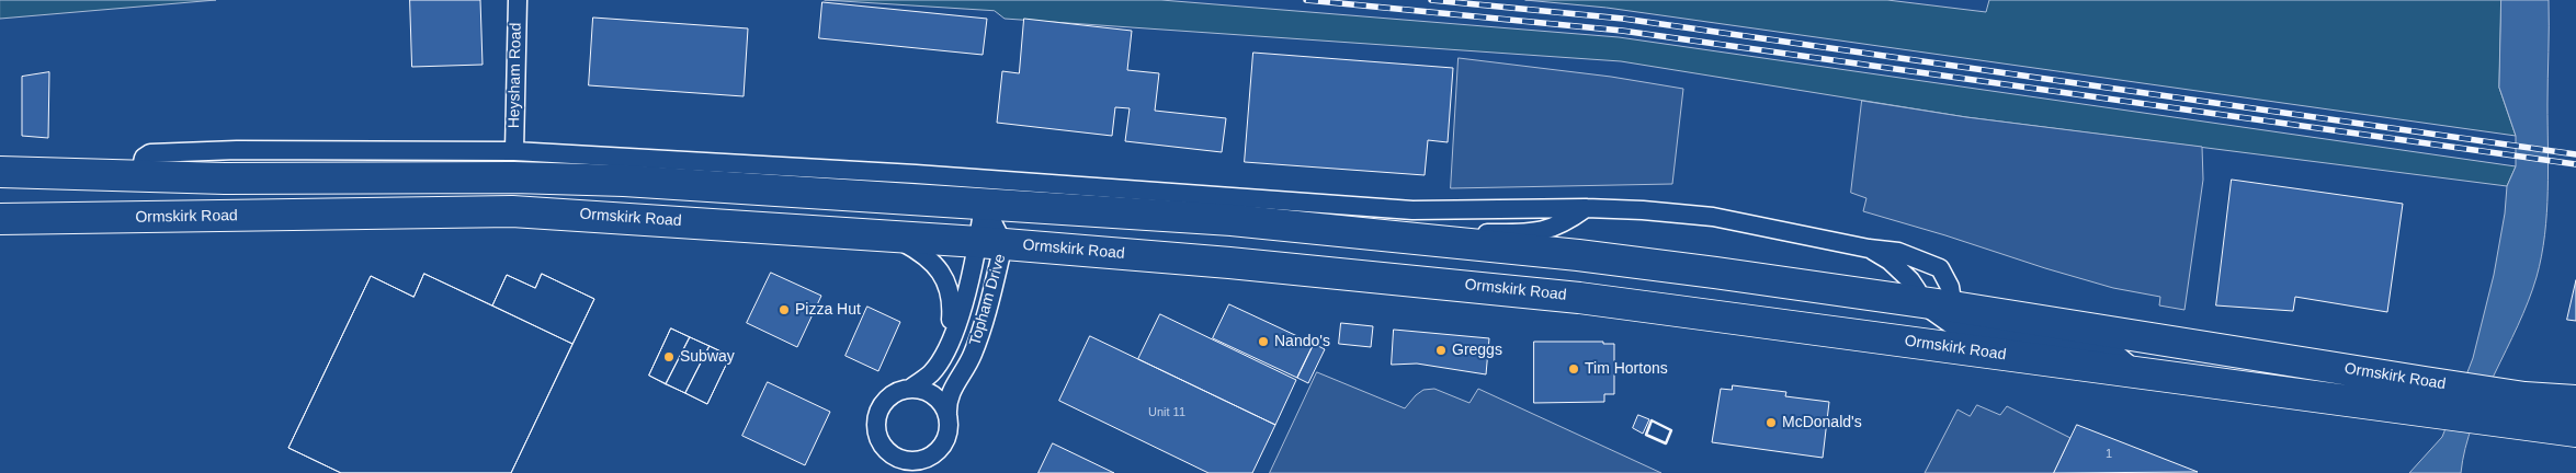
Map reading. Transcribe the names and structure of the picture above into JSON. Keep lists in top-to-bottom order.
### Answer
{
  "streets": {
    "highway": ["Ormskirk Road"],
    "street": ["Heysham Road", "Topham Drive"]
  },
  "crossings": [
    ["Ormskirk Road", "Topham Drive"]
  ],
  "places": [
    "Pizza Hut",
    "Nando's",
    "Greggs",
    "Subway",
    "Tim Hortons",
    "McDonald's"
  ],
  "house_numbers": ["Unit 11", "1"]
}
